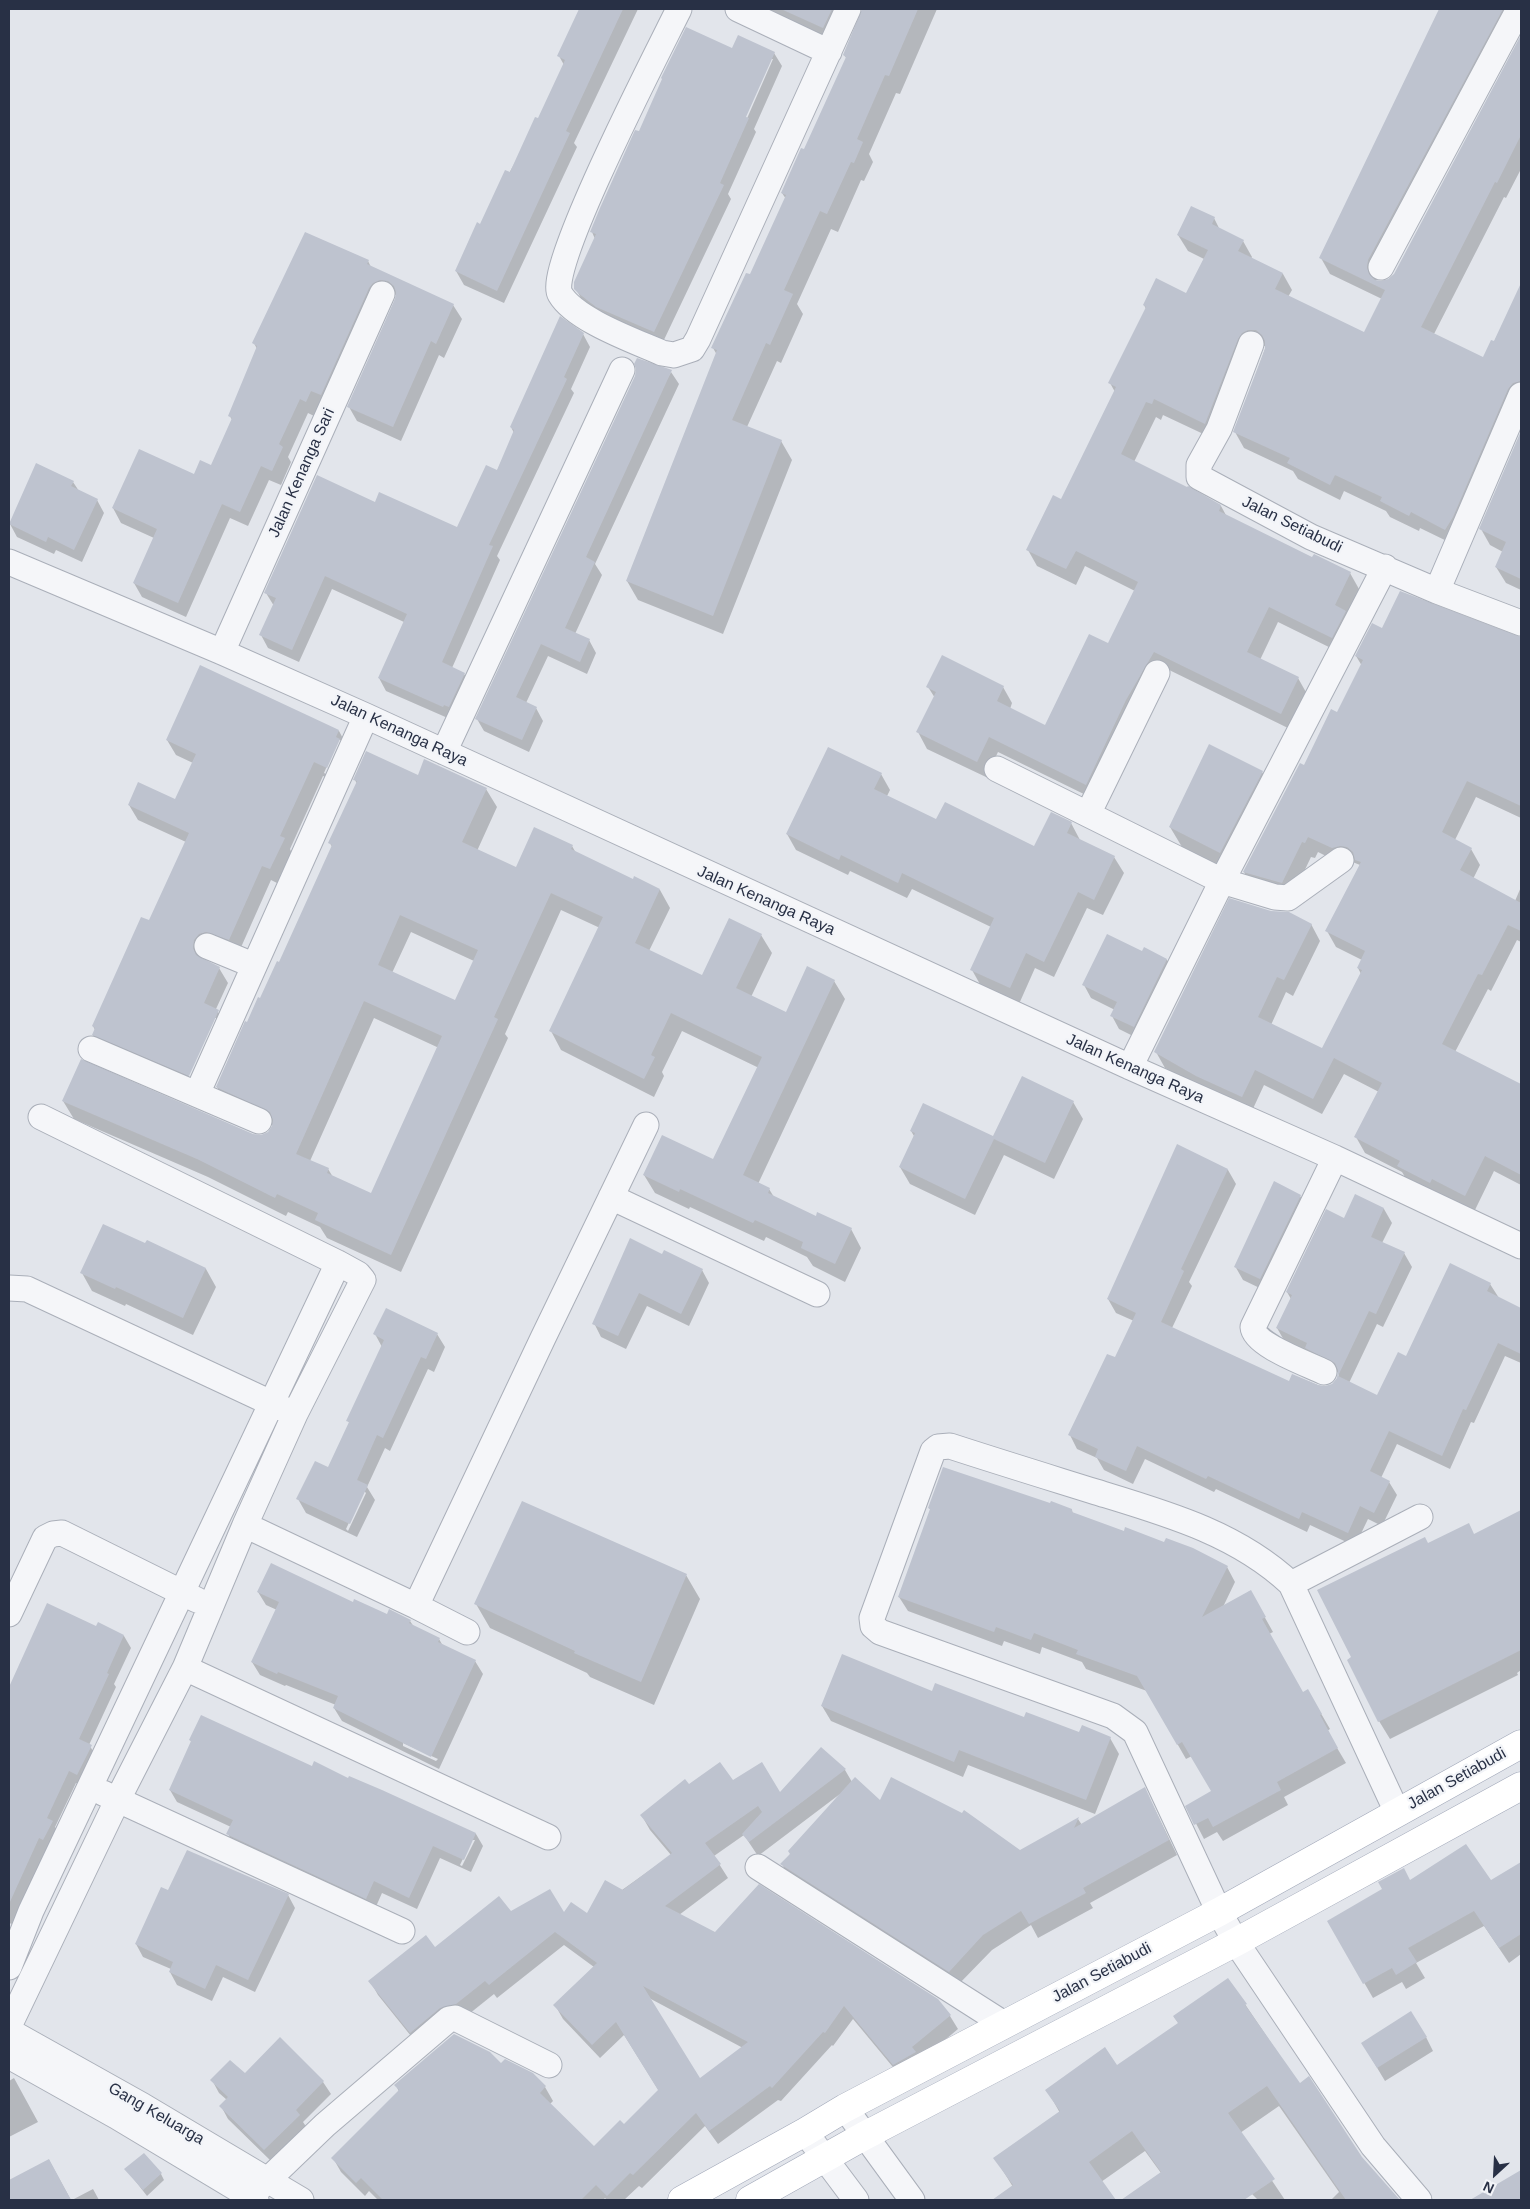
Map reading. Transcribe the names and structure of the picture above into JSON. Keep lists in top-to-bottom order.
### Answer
{
  "streets": {
    "main road": ["Jalan Setiabudi"],
    "street": ["Jalan Kenanga Sari", "Jalan Kenanga Raya", "Gang Keluarga"]
  },
  "crossings": [
    ["Jalan Kenanga Sari", "Jalan Kenanga Raya"]
  ],
  "north": "bottom left"
}
